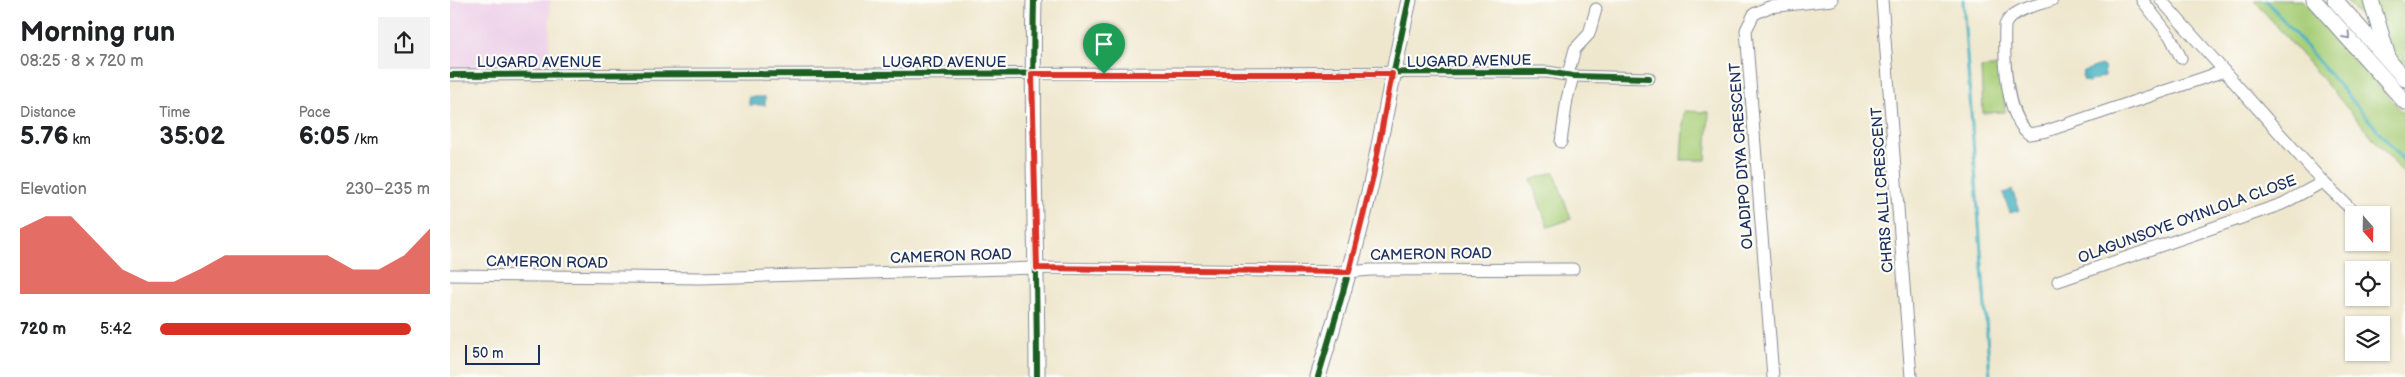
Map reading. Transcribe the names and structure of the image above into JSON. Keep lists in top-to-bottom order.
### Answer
{
  "streets": {
    "street": [
      "LUGARD AVENUE",
      "OLADIPO DIYA CRESCENT",
      "CHRIS ALLI CRESCENT",
      "OLAGUNSOYE OYINLOLA CLOSE",
      "CAMERON ROAD"
    ]
  },
  "scale_bar": "50 m",
  "north": "bottom",
  "page": {
    "heading": ["Morning run", "08:25 · 8 × 720 m"],
    "stats": [
      ["Distance", "5.76 km"],
      ["Time", "35:02"],
      ["Pace", "6:05 /km"]
    ],
    "chart": ["Elevation", "230–235 m"],
    "list": [
      {
        "name": "720 m",
        "note": "5:42"
      }
    ],
    "scale": "50 m"
  }
}
